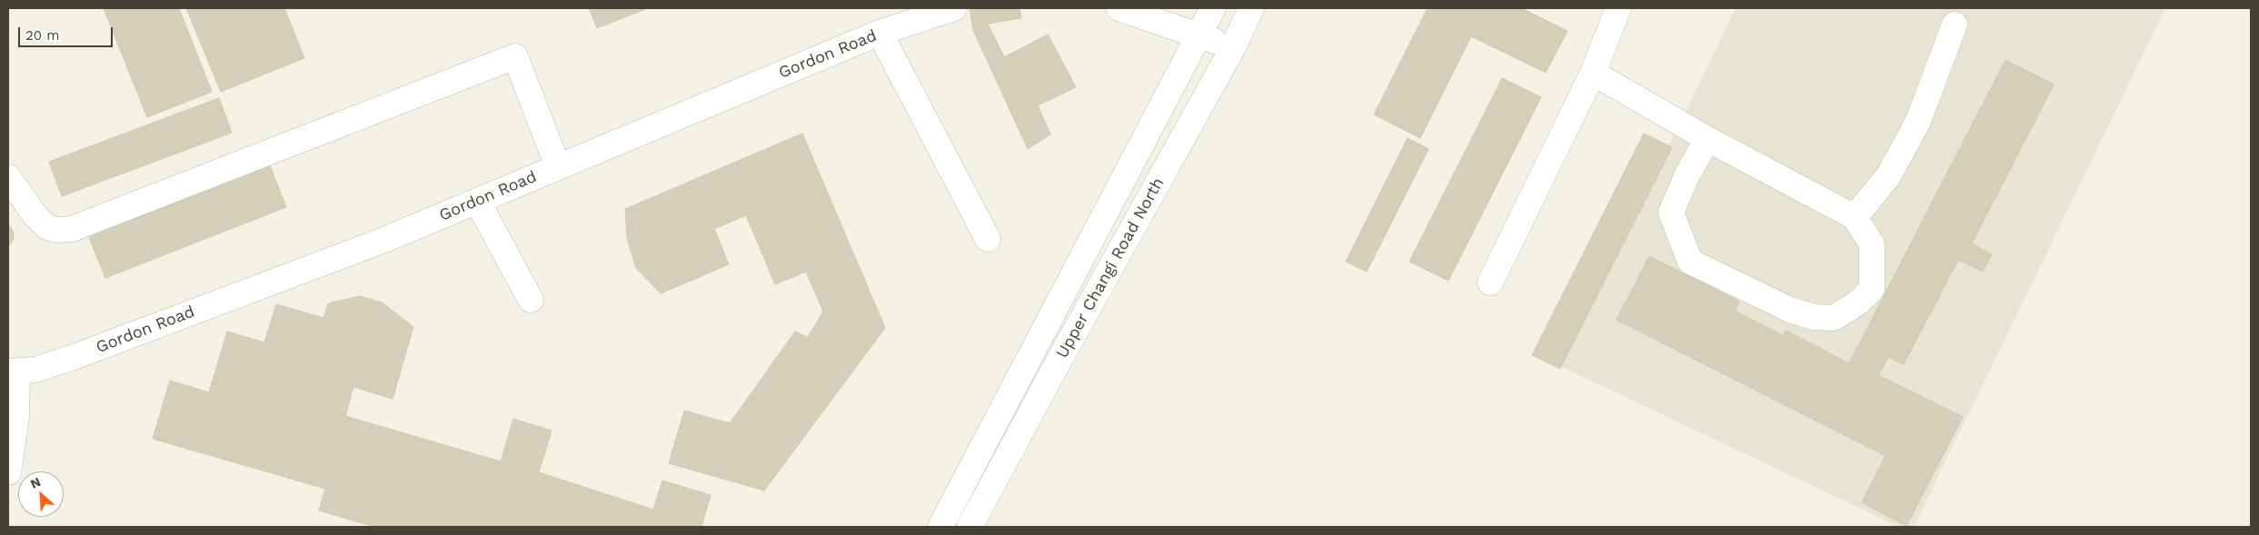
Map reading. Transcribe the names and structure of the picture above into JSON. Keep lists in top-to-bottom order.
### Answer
{
  "streets": {
    "street": ["Gordon Road", "Upper Changi Road North"]
  },
  "scale_bar": "20 m",
  "north": "top left"
}
